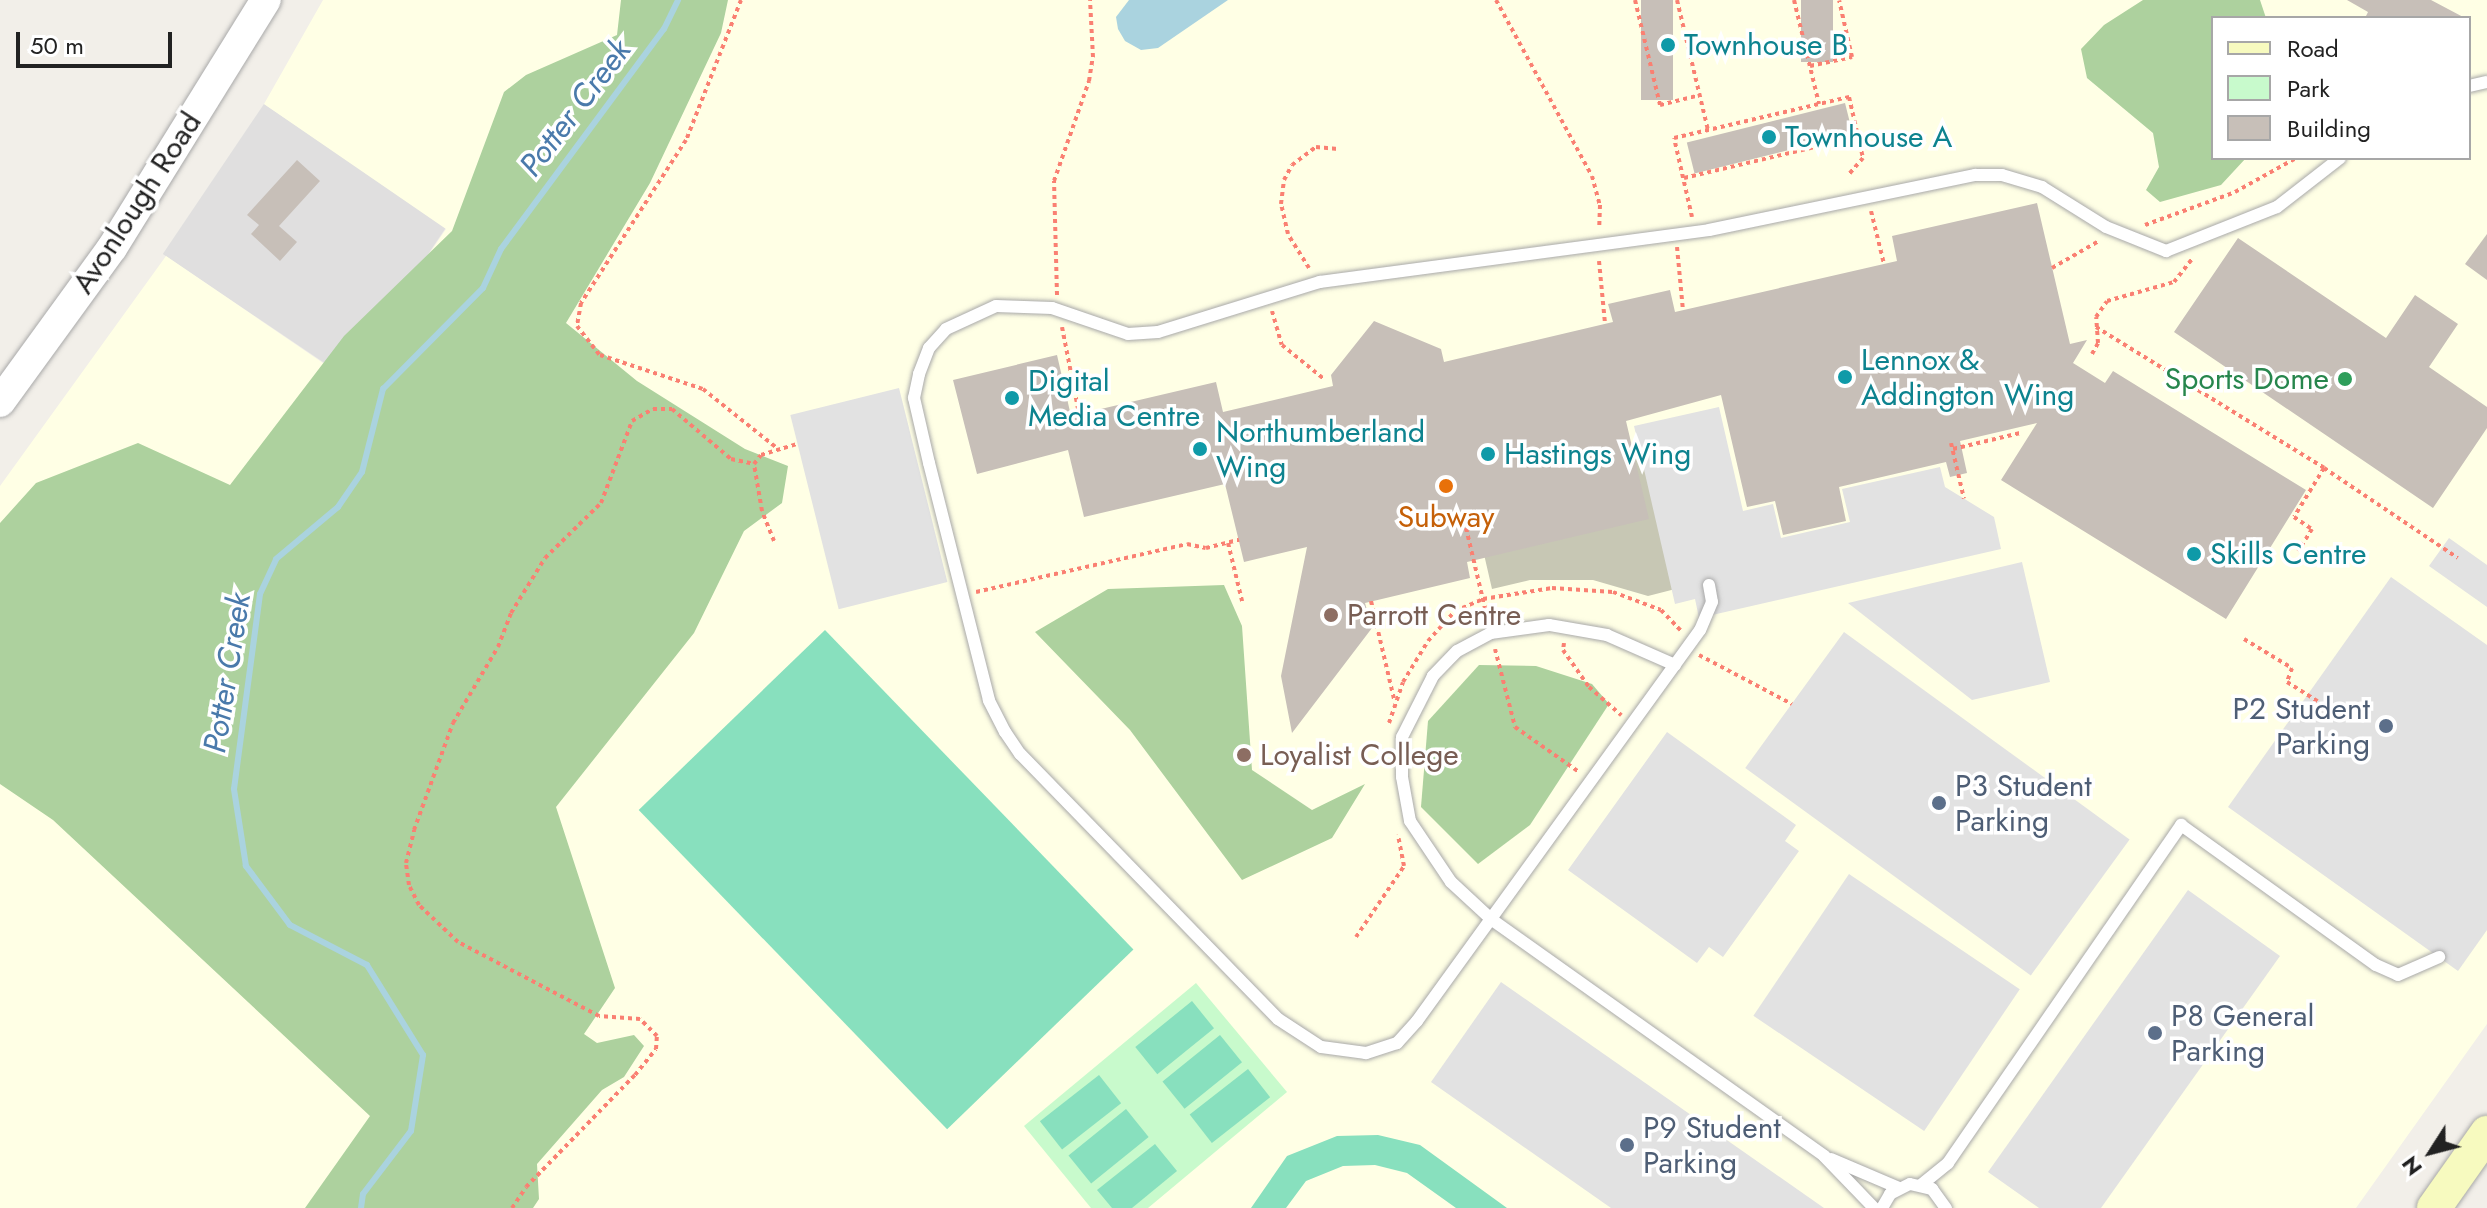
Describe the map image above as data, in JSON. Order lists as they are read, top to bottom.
{
  "streets": {
    "street": ["Avonlough Road"]
  },
  "water": ["Potter Creek"],
  "places": [
    "Townhouse B",
    "Townhouse A",
    "Lennox & Addington Wing",
    "Sports Dome",
    "Digital Media Centre",
    "Northumberland Wing",
    "Hastings Wing",
    "Subway",
    "Skills Centre",
    "Parrott Centre",
    "P2 Student Parking",
    "Loyalist College",
    "P3 Student Parking",
    "P8 General Parking",
    "P9 Student Parking"
  ],
  "legend": ["Road", "Park", "Building"],
  "scale_bar": "50 m",
  "north": "bottom left"
}
